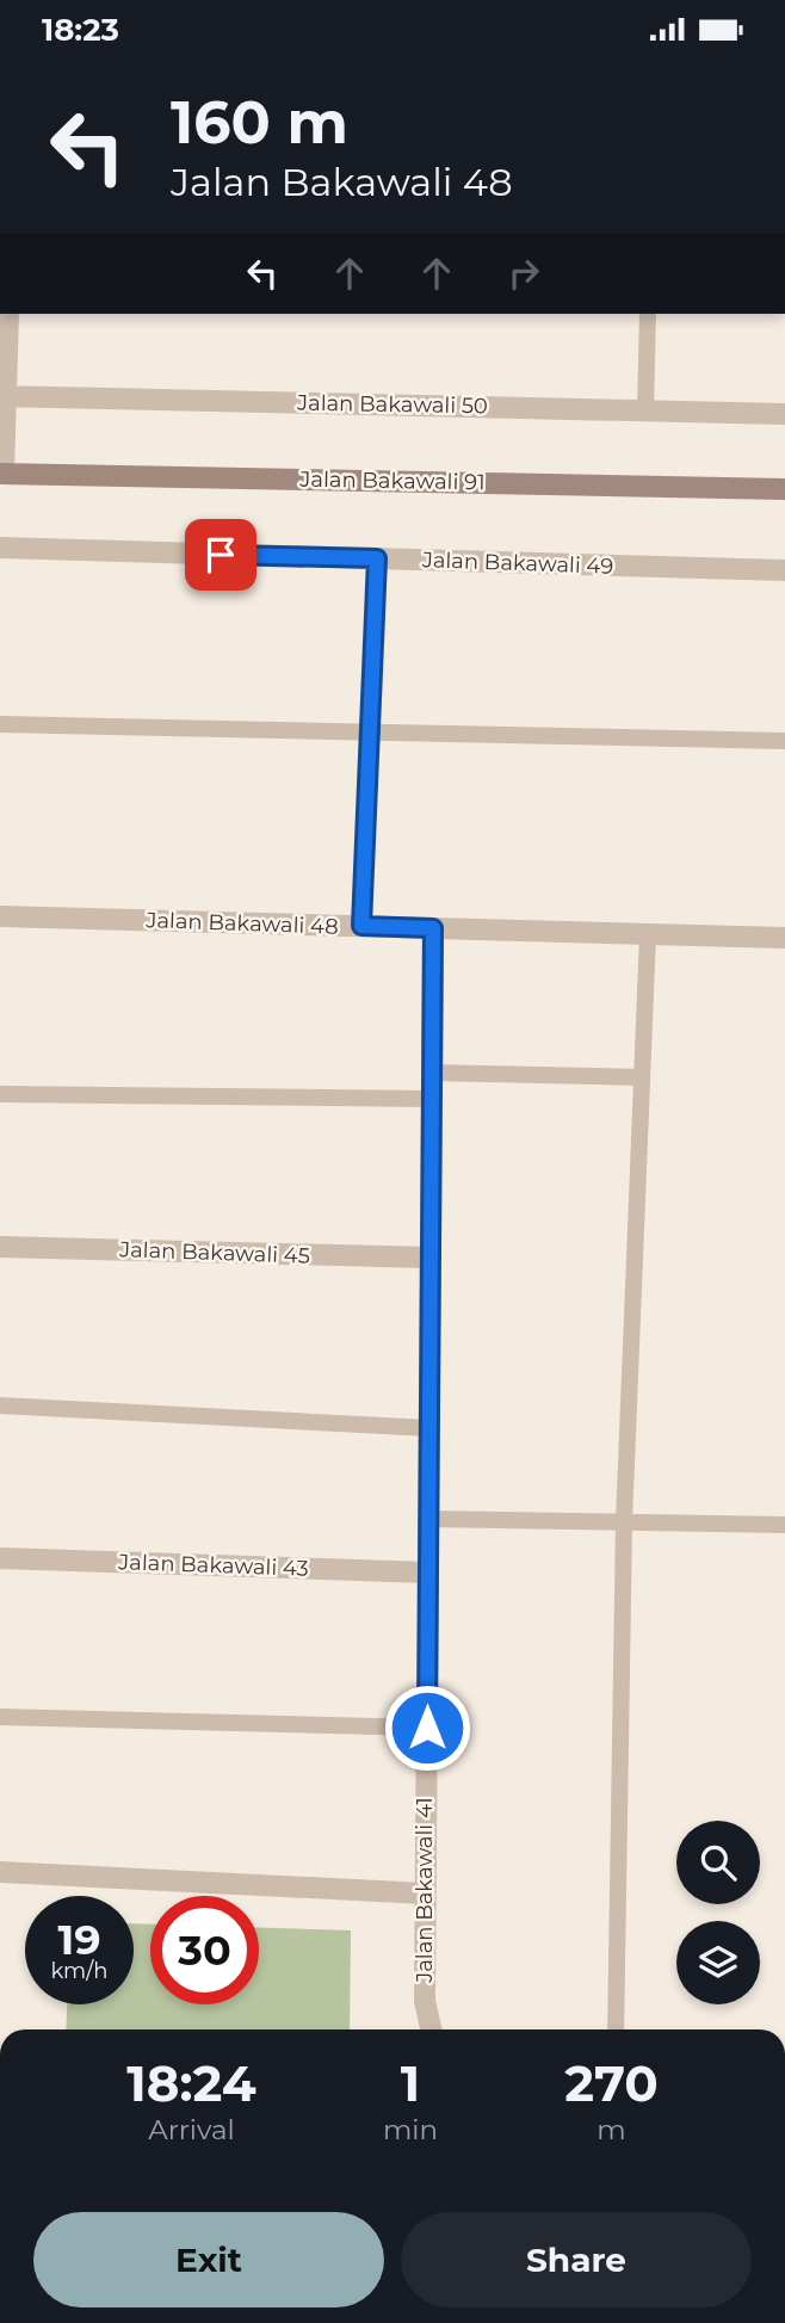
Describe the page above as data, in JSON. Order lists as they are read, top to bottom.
{
  "streets": {
    "main road": ["Jalan Bakawali 91"],
    "street": [
      "Jalan Bakawali 50",
      "Jalan Bakawali 49",
      "Jalan Bakawali 48",
      "Jalan Bakawali 45",
      "Jalan Bakawali 43",
      "Jalan Bakawali 41"
    ]
  },
  "crossings": [
    ["Jalan Bakawali 48", "Jalan Bakawali 41"],
    ["Jalan Bakawali 45", "Jalan Bakawali 41"],
    ["Jalan Bakawali 43", "Jalan Bakawali 41"]
  ],
  "page": {
    "status": "18:23",
    "turn": ["160 m", "Jalan Bakawali 48"],
    "speed": "19 km/h",
    "limit": "30",
    "eta": [
      "18:24",
      "Arrival",
      "1",
      "min",
      "270",
      "m"
    ],
    "buttons": ["Exit", "Share"]
  }
}
